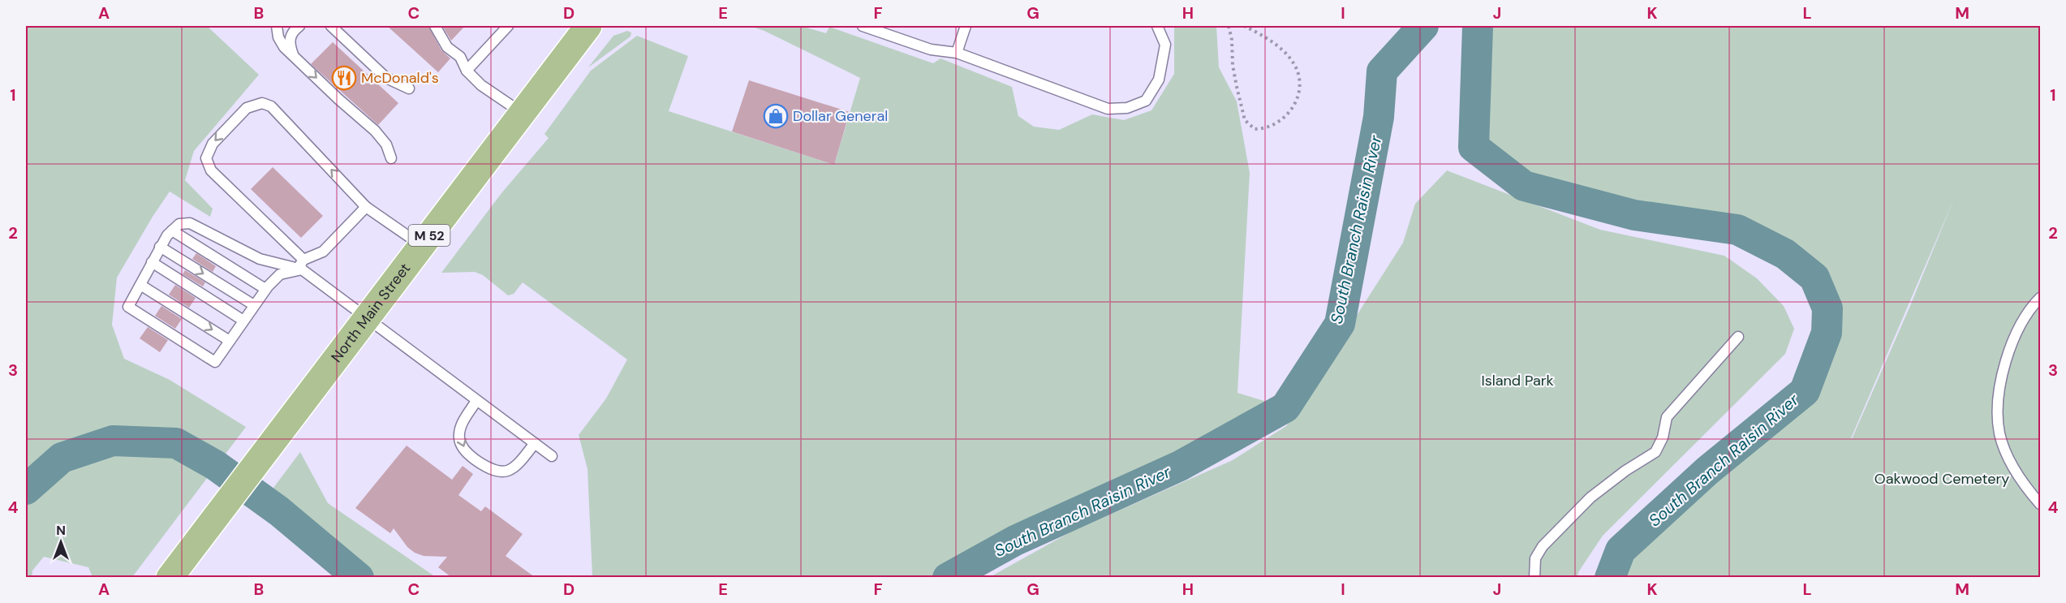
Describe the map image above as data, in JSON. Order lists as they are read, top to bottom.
{
  "streets": {
    "main road": ["M 52", "North Main Street"]
  },
  "water": ["South Branch Raisin River"],
  "parks": ["Island Park", "Oakwood Cemetery"],
  "places": {
    "restaurant": ["McDonald's"],
    "shop": ["Dollar General"]
  },
  "north": "top",
  "grid": {
    "columns": [
      "A",
      "B",
      "C",
      "D",
      "E",
      "F",
      "G",
      "H",
      "I",
      "J",
      "K",
      "L",
      "M"
    ],
    "rows": [
      "1",
      "2",
      "3",
      "4"
    ]
  }
}
